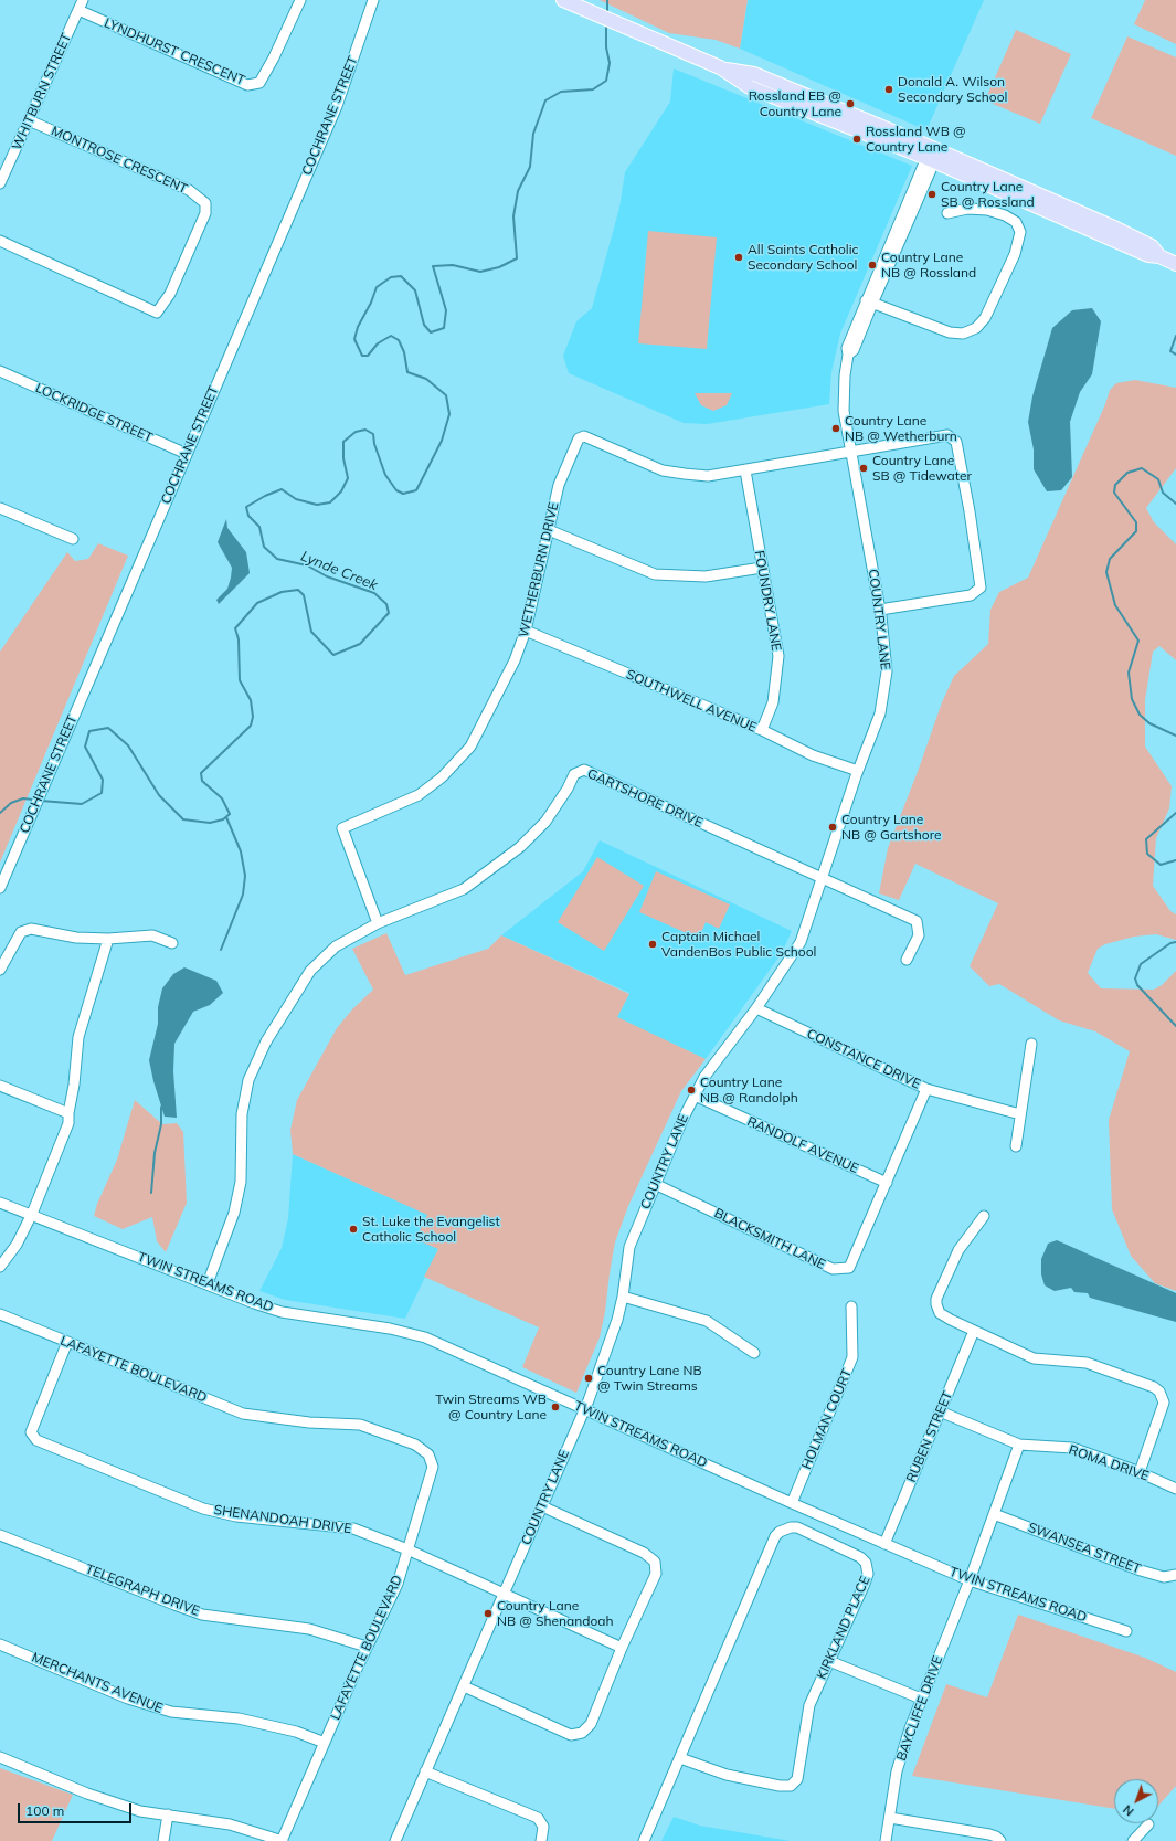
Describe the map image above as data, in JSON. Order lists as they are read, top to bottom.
{
  "streets": {
    "street": [
      "LYNDHURST CRESCENT",
      "WHITBURN STREET",
      "COCHRANE STREET",
      "MONTROSE CRESCENT",
      "LOCKRIDGE STREET",
      "WETHERBURN DRIVE",
      "FOUNDRY LANE",
      "COUNTRY LANE",
      "SOUTHWELL AVENUE",
      "GARTSHORE DRIVE",
      "CONSTANCE DRIVE",
      "RANDOLF AVENUE",
      "BLACKSMITH LANE",
      "TWIN STREAMS ROAD",
      "LAFAYETTE BOULEVARD",
      "HOLMAN COURT",
      "RUBEN STREET",
      "ROMA DRIVE",
      "SHENANDOAH DRIVE",
      "SWANSEA STREET",
      "TELEGRAPH DRIVE",
      "KIRKLAND PLACE",
      "MERCHANTS AVENUE",
      "BAYCLIFFE DRIVE"
    ]
  },
  "crossings": [
    ["LYNDHURST CRESCENT", "WHITBURN STREET"],
    ["WHITBURN STREET", "MONTROSE CRESCENT"],
    ["COCHRANE STREET", "LOCKRIDGE STREET"],
    ["WETHERBURN DRIVE", "FOUNDRY LANE"],
    ["WETHERBURN DRIVE", "COUNTRY LANE"],
    ["WETHERBURN DRIVE", "SOUTHWELL AVENUE"],
    ["WETHERBURN DRIVE", "GARTSHORE DRIVE"],
    ["FOUNDRY LANE", "SOUTHWELL AVENUE"],
    ["COUNTRY LANE", "SOUTHWELL AVENUE"],
    ["COUNTRY LANE", "GARTSHORE DRIVE"],
    ["COUNTRY LANE", "CONSTANCE DRIVE"],
    ["COUNTRY LANE", "RANDOLF AVENUE"],
    ["COUNTRY LANE", "BLACKSMITH LANE"],
    ["COUNTRY LANE", "TWIN STREAMS ROAD"],
    ["COUNTRY LANE", "SHENANDOAH DRIVE"],
    ["GARTSHORE DRIVE", "TWIN STREAMS ROAD"],
    ["CONSTANCE DRIVE", "RANDOLF AVENUE"],
    ["CONSTANCE DRIVE", "BLACKSMITH LANE"],
    ["RANDOLF AVENUE", "BLACKSMITH LANE"],
    ["TWIN STREAMS ROAD", "HOLMAN COURT"],
    ["TWIN STREAMS ROAD", "RUBEN STREET"],
    ["TWIN STREAMS ROAD", "BAYCLIFFE DRIVE"],
    ["LAFAYETTE BOULEVARD", "SHENANDOAH DRIVE"],
    ["LAFAYETTE BOULEVARD", "TELEGRAPH DRIVE"],
    ["LAFAYETTE BOULEVARD", "MERCHANTS AVENUE"],
    ["RUBEN STREET", "ROMA DRIVE"],
    ["ROMA DRIVE", "BAYCLIFFE DRIVE"],
    ["SWANSEA STREET", "BAYCLIFFE DRIVE"]
  ],
  "water": ["Lynde Creek"],
  "places": [
    "Donald A. Wilson Secondary School",
    "Rossland EB @ Country Lane",
    "Rossland WB @ Country Lane",
    "Country Lane SB @ Rossland",
    "All Saints Catholic Secondary School",
    "Country Lane NB @ Rossland",
    "Country Lane NB @ Wetherburn",
    "Country Lane SB @ Tidewater",
    "Country Lane NB @ Gartshore",
    "Captain Michael VandenBos Public School",
    "Country Lane NB @ Randolph",
    "St. Luke the Evangelist Catholic School",
    "Country Lane NB @ Twin Streams",
    "Twin Streams WB @ Country Lane",
    "Country Lane NB @ Shenandoah"
  ],
  "scale_bar": "100 m",
  "north": "bottom left"
}
